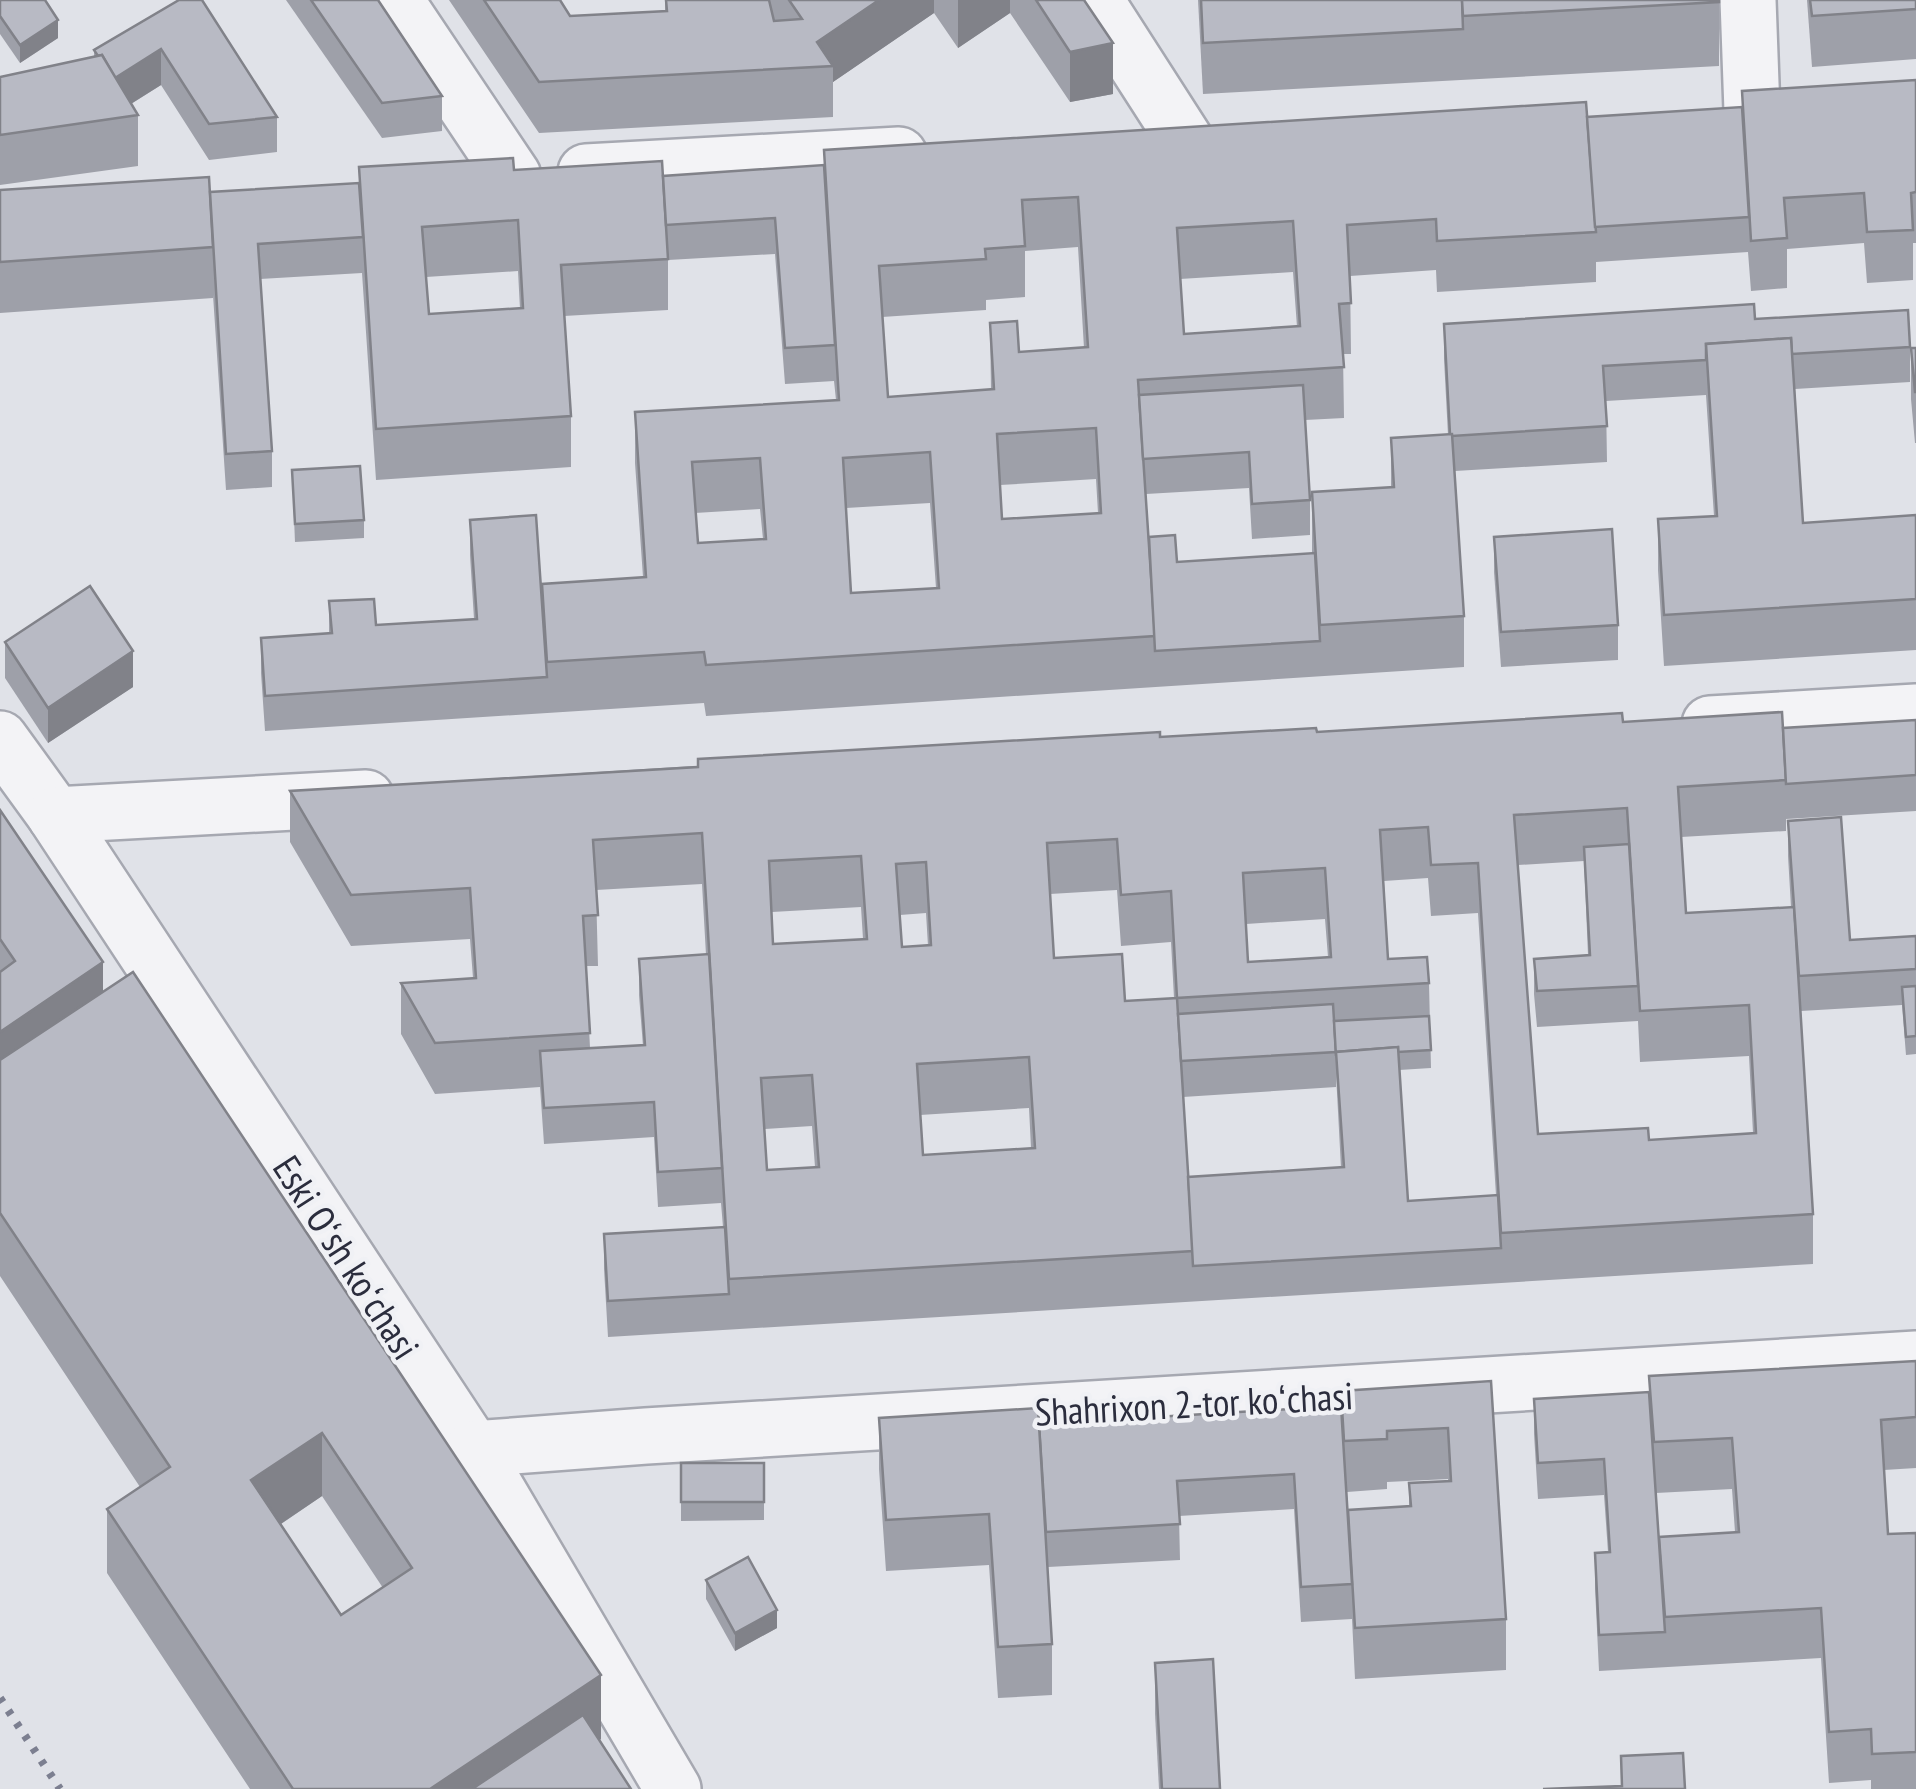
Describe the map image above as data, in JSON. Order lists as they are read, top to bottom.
{
  "streets": {
    "street": ["Eski Oʻsh koʻchasi", "Shahrixon 2-tor koʻchasi"]
  },
  "crossings": [
    ["Eski Oʻsh koʻchasi", "Shahrixon 2-tor koʻchasi"]
  ]
}
